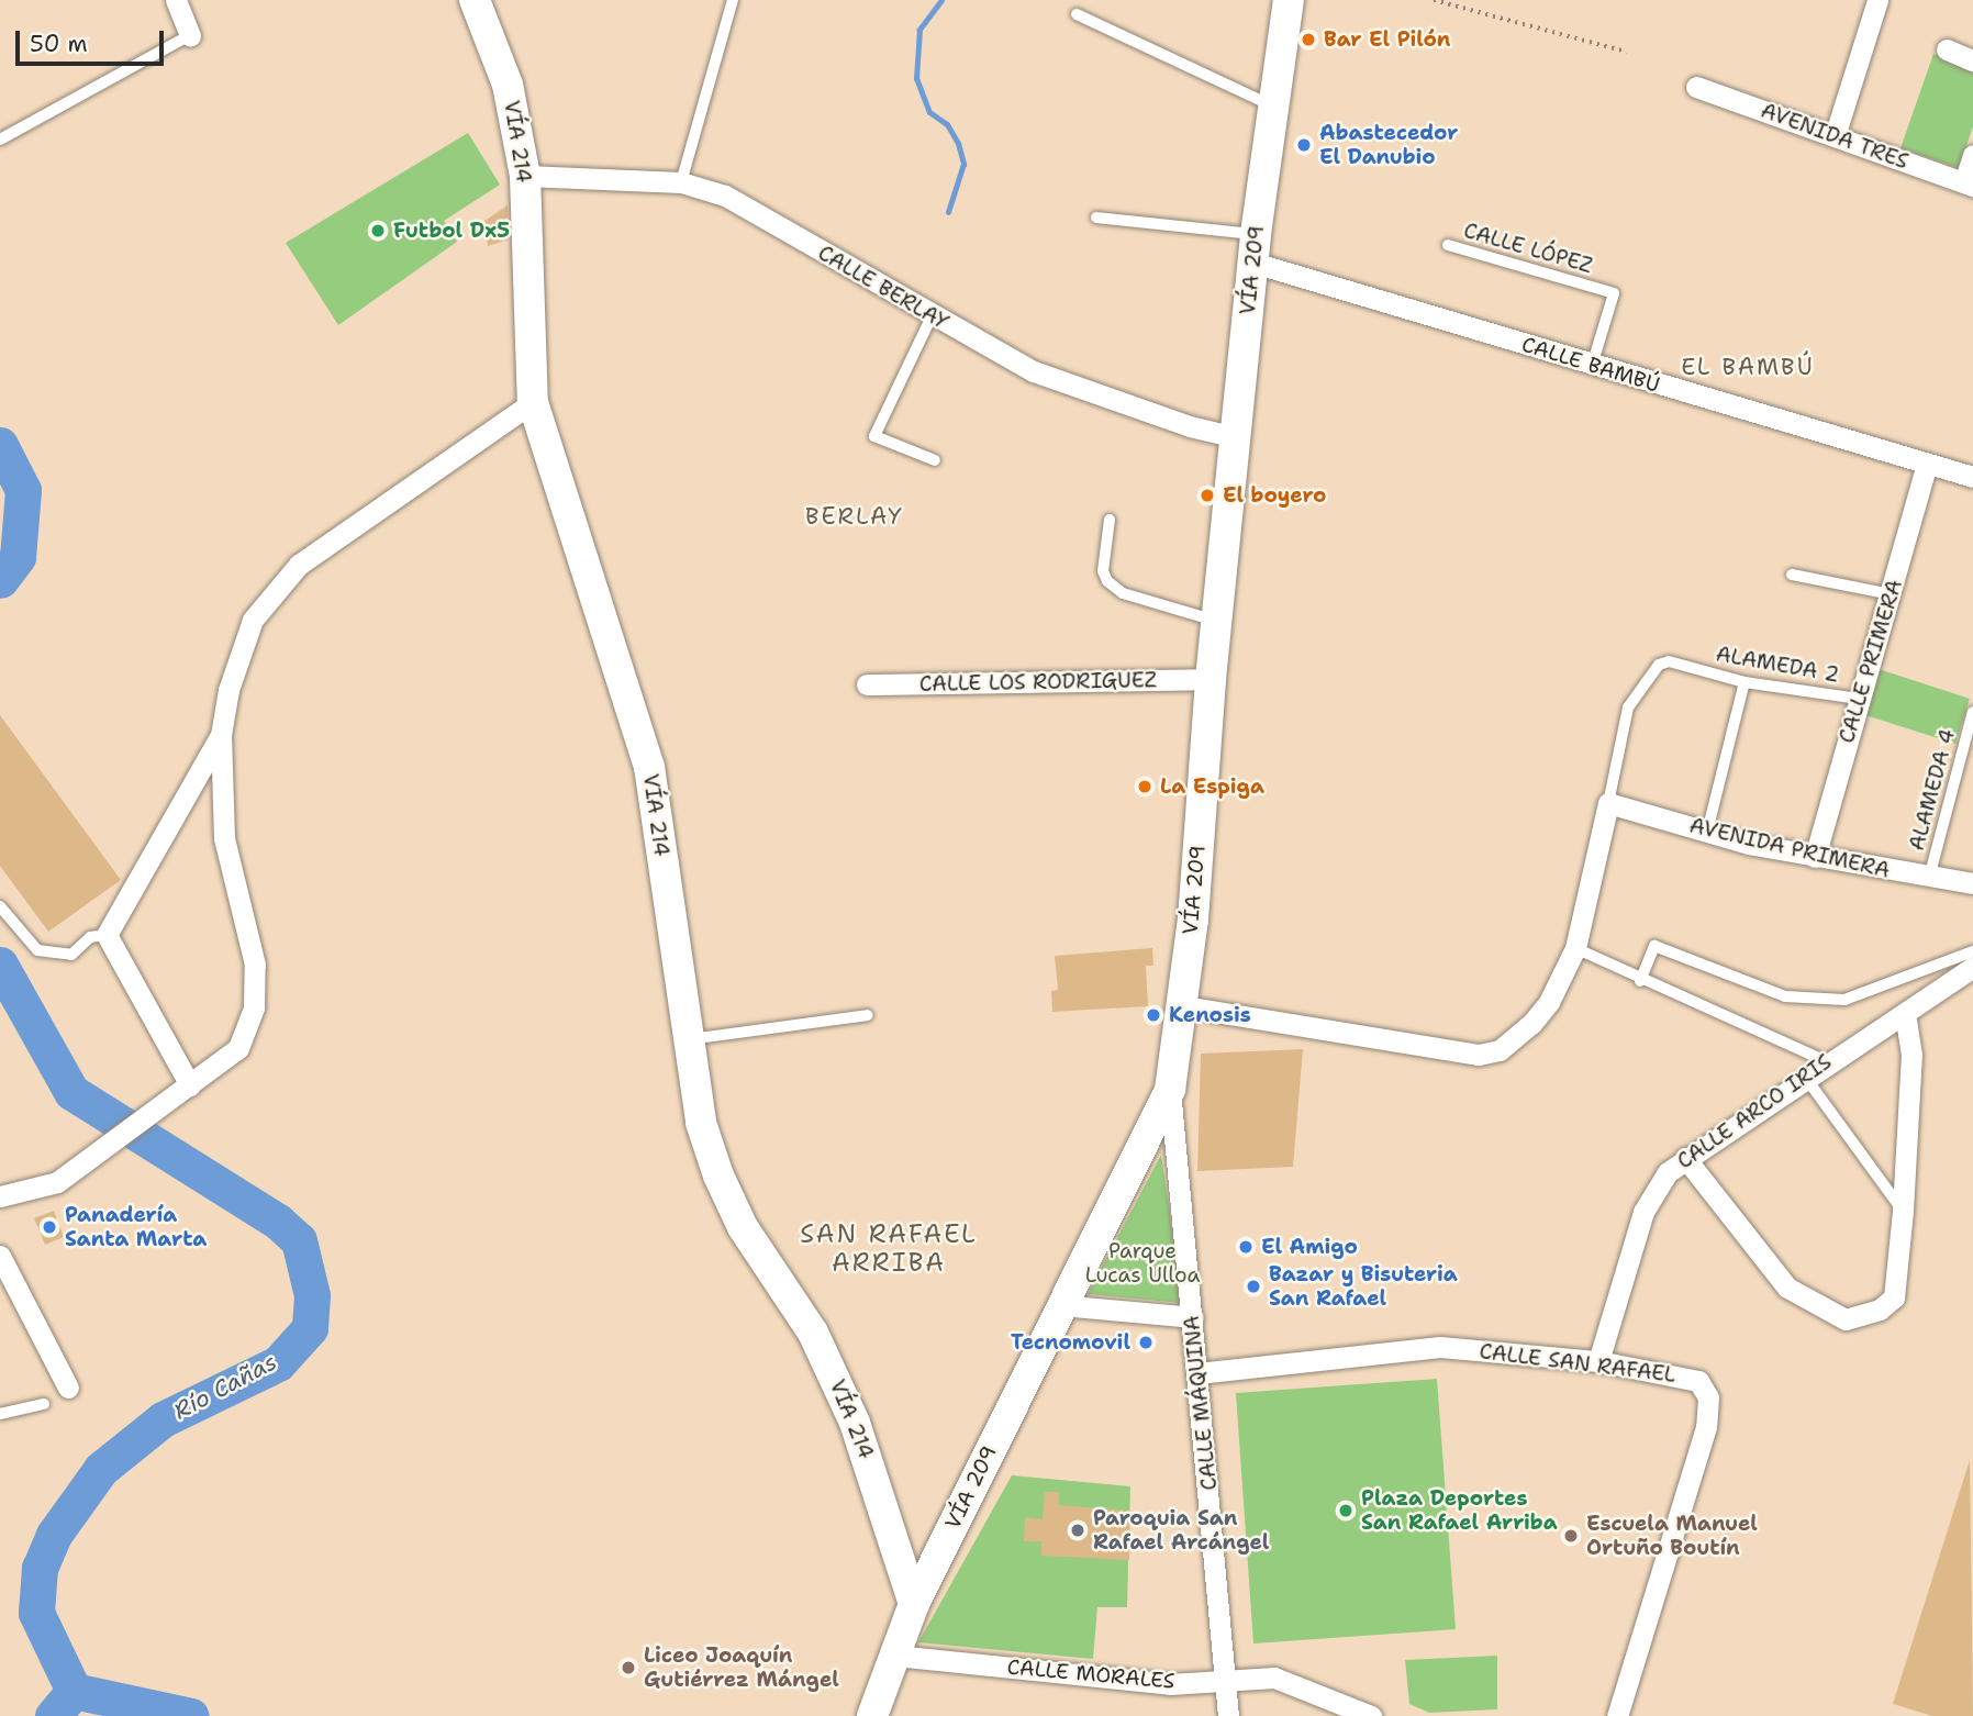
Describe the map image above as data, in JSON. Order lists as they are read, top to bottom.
{
  "streets": {
    "main road": ["VÍA 214", "VÍA 209"],
    "street": [
      "AVENIDA TRES",
      "CALLE BERLAY",
      "CALLE BAMBÚ",
      "CALLE PRIMERA",
      "CALLE LOS RODRIGUEZ",
      "AVENIDA PRIMERA",
      "CALLE ARCO IRIS",
      "CALLE SAN RAFAEL",
      "CALLE MÁQUINA",
      "CALLE MORALES"
    ],
    "lane": ["CALLE LÓPEZ", "ALAMEDA 2", "ALAMEDA 4"]
  },
  "crossings": [
    ["VÍA 214", "VÍA 209"],
    ["VÍA 214", "CALLE BERLAY"],
    ["CALLE LÓPEZ", "CALLE BAMBÚ"],
    ["VÍA 209", "CALLE BERLAY"],
    ["VÍA 209", "CALLE BAMBÚ"],
    ["VÍA 209", "CALLE LOS RODRIGUEZ"],
    ["VÍA 209", "CALLE MÁQUINA"],
    ["VÍA 209", "CALLE MORALES"],
    ["CALLE BAMBÚ", "CALLE PRIMERA"],
    ["CALLE PRIMERA", "ALAMEDA 2"],
    ["CALLE PRIMERA", "AVENIDA PRIMERA"],
    ["ALAMEDA 2", "AVENIDA PRIMERA"],
    ["ALAMEDA 4", "AVENIDA PRIMERA"],
    ["CALLE ARCO IRIS", "CALLE SAN RAFAEL"],
    ["CALLE SAN RAFAEL", "CALLE MÁQUINA"],
    ["CALLE MÁQUINA", "CALLE MORALES"]
  ],
  "districts": ["EL BAMBÚ", "BERLAY", "SAN RAFAEL ARRIBA"],
  "water": ["Río Cañas"],
  "parks": ["Parque Lucas Ulloa"],
  "places": [
    "Bar El Pilón",
    "Abastecedor El Danubio",
    "Futbol Dx5",
    "El boyero",
    "La Espiga",
    "Kenosis",
    "Panadería Santa Marta",
    "El Amigo",
    "Bazar y Bisuteria San Rafael",
    "Tecnomovil",
    "Plaza Deportes San Rafael Arriba",
    "Paroquia San Rafael Arcángel",
    "Escuela Manuel Ortuño Boutín",
    "Liceo Joaquín Gutiérrez Mángel"
  ],
  "scale_bar": "50 m"
}
